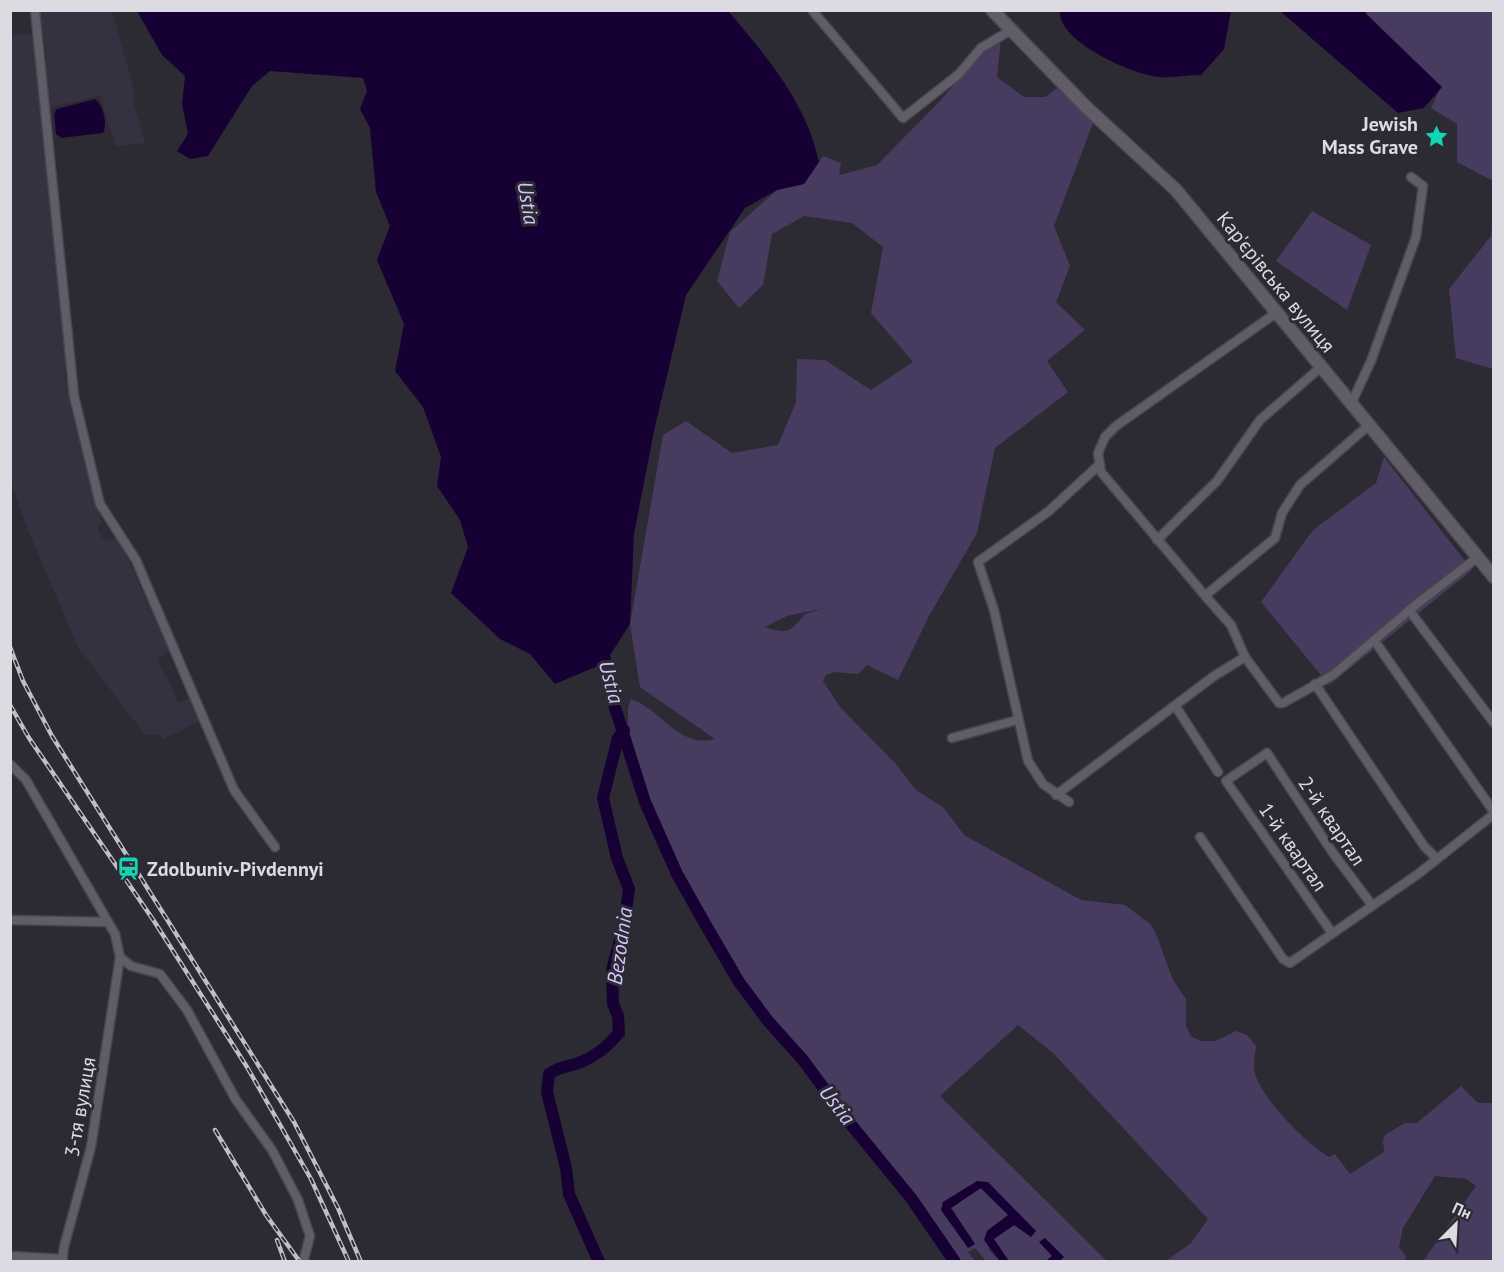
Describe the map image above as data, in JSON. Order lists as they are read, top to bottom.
{
  "streets": {
    "street": [
      "Кар'єрівська вулиця",
      "2-й квартал",
      "1-й квартал",
      "3-тя вулиця"
    ]
  },
  "crossings": [
    ["2-й квартал", "1-й квартал"]
  ],
  "water": ["Ustia", "Bezodnia"],
  "places": {
    "place": ["Jewish Mass Grave"],
    "station": ["Zdolbuniv-Pivdennyi"]
  },
  "north": "top right"
}
